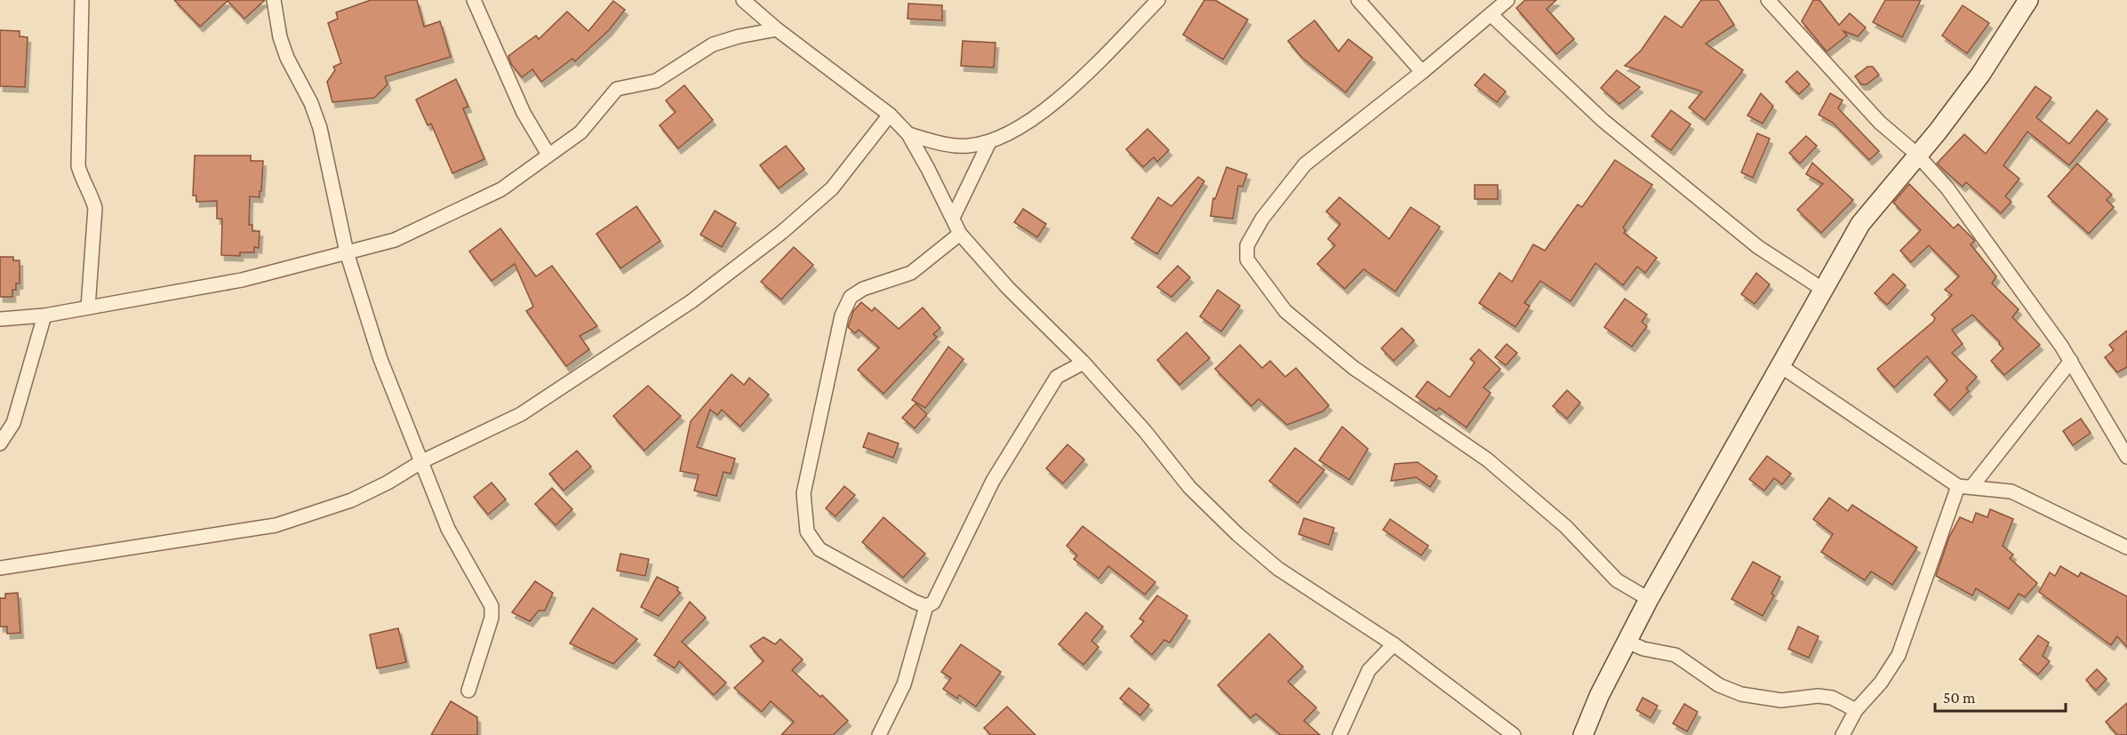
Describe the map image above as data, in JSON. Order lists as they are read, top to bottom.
{
  "scale_bar": "50 m"
}
